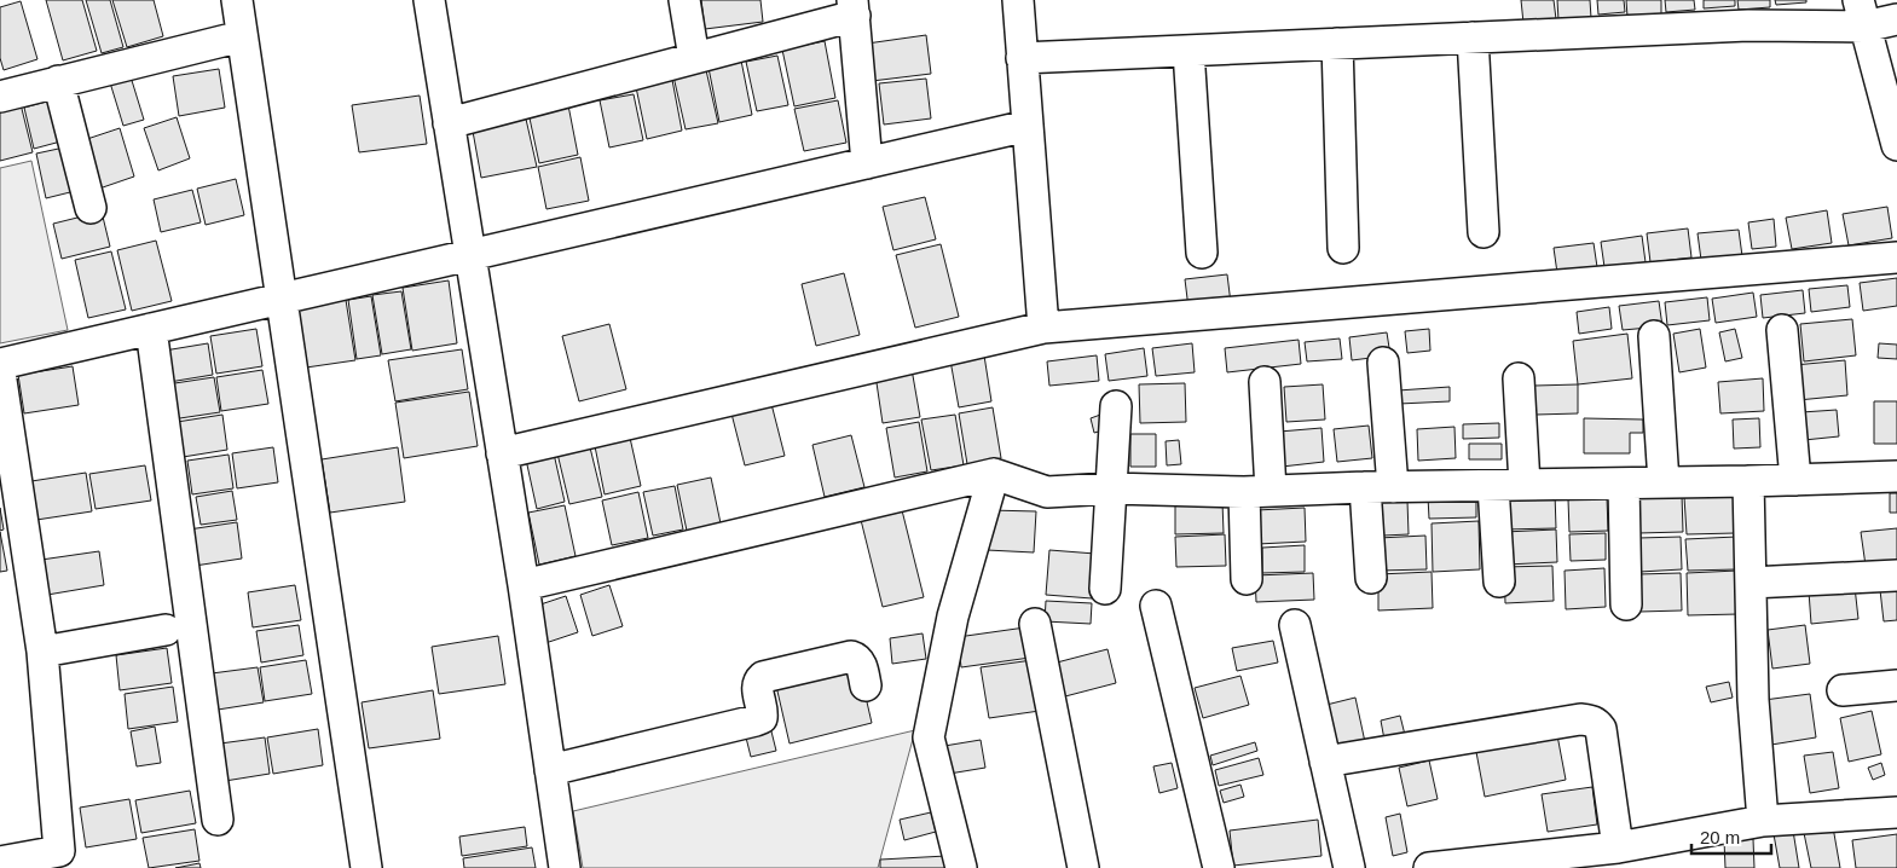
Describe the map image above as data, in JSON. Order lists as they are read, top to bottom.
{
  "scale_bar": "20 m"
}
